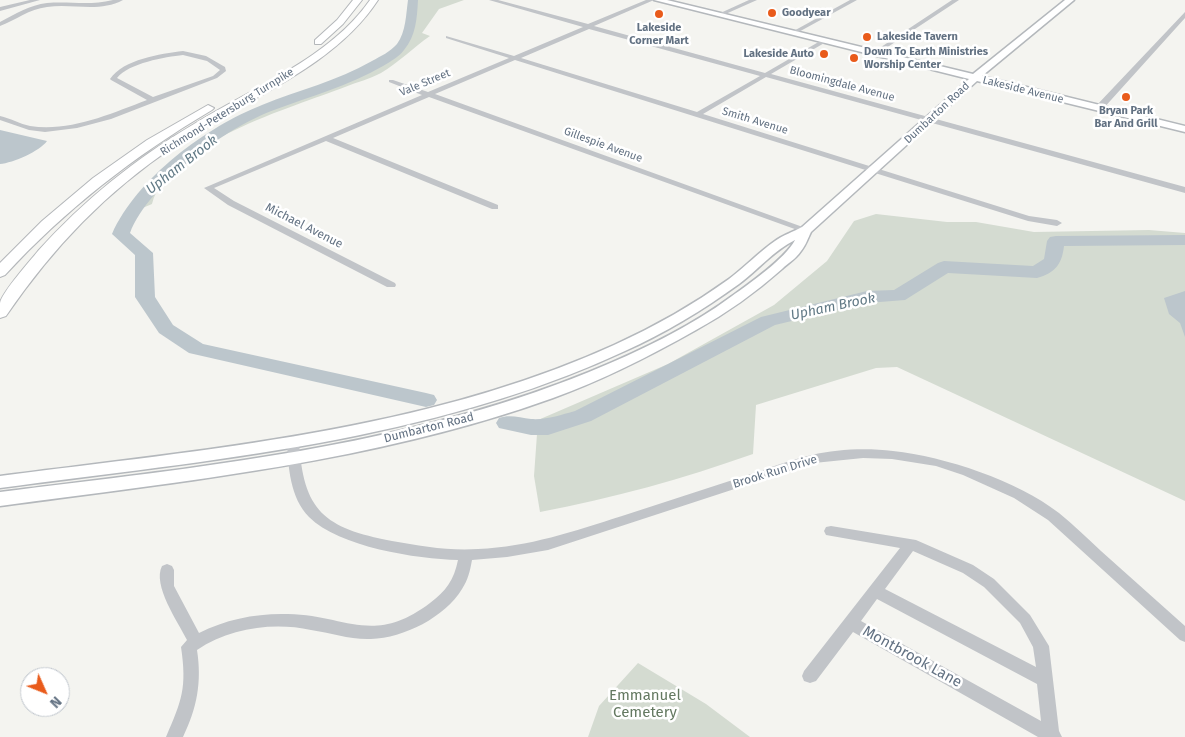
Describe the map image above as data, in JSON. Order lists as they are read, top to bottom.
{
  "streets": {
    "highway": ["Richmond-Petersburg Turnpike"],
    "main road": ["Lakeside Avenue", "Dumbarton Road"],
    "street": [
      "Vale Street",
      "Bloomingdale Avenue",
      "Smith Avenue",
      "Gillespie Avenue",
      "Michael Avenue",
      "Brook Run Drive",
      "Montbrook Lane"
    ]
  },
  "crossings": [
    ["Vale Street", "Bloomingdale Avenue"],
    ["Vale Street", "Smith Avenue"],
    ["Vale Street", "Gillespie Avenue"],
    ["Vale Street", "Michael Avenue"],
    ["Bloomingdale Avenue", "Dumbarton Road"],
    ["Lakeside Avenue", "Dumbarton Road"],
    ["Dumbarton Road", "Smith Avenue"],
    ["Dumbarton Road", "Gillespie Avenue"],
    ["Dumbarton Road", "Brook Run Drive"]
  ],
  "water": ["Upham Brook"],
  "parks": ["Emmanuel Cemetery"],
  "places": [
    "Goodyear",
    "Lakeside Corner Mart",
    "Lakeside Tavern",
    "Lakeside Auto",
    "Down To Earth Ministries Worship Center",
    "Bryan Park Bar And Grill"
  ],
  "north": "bottom right"
}
